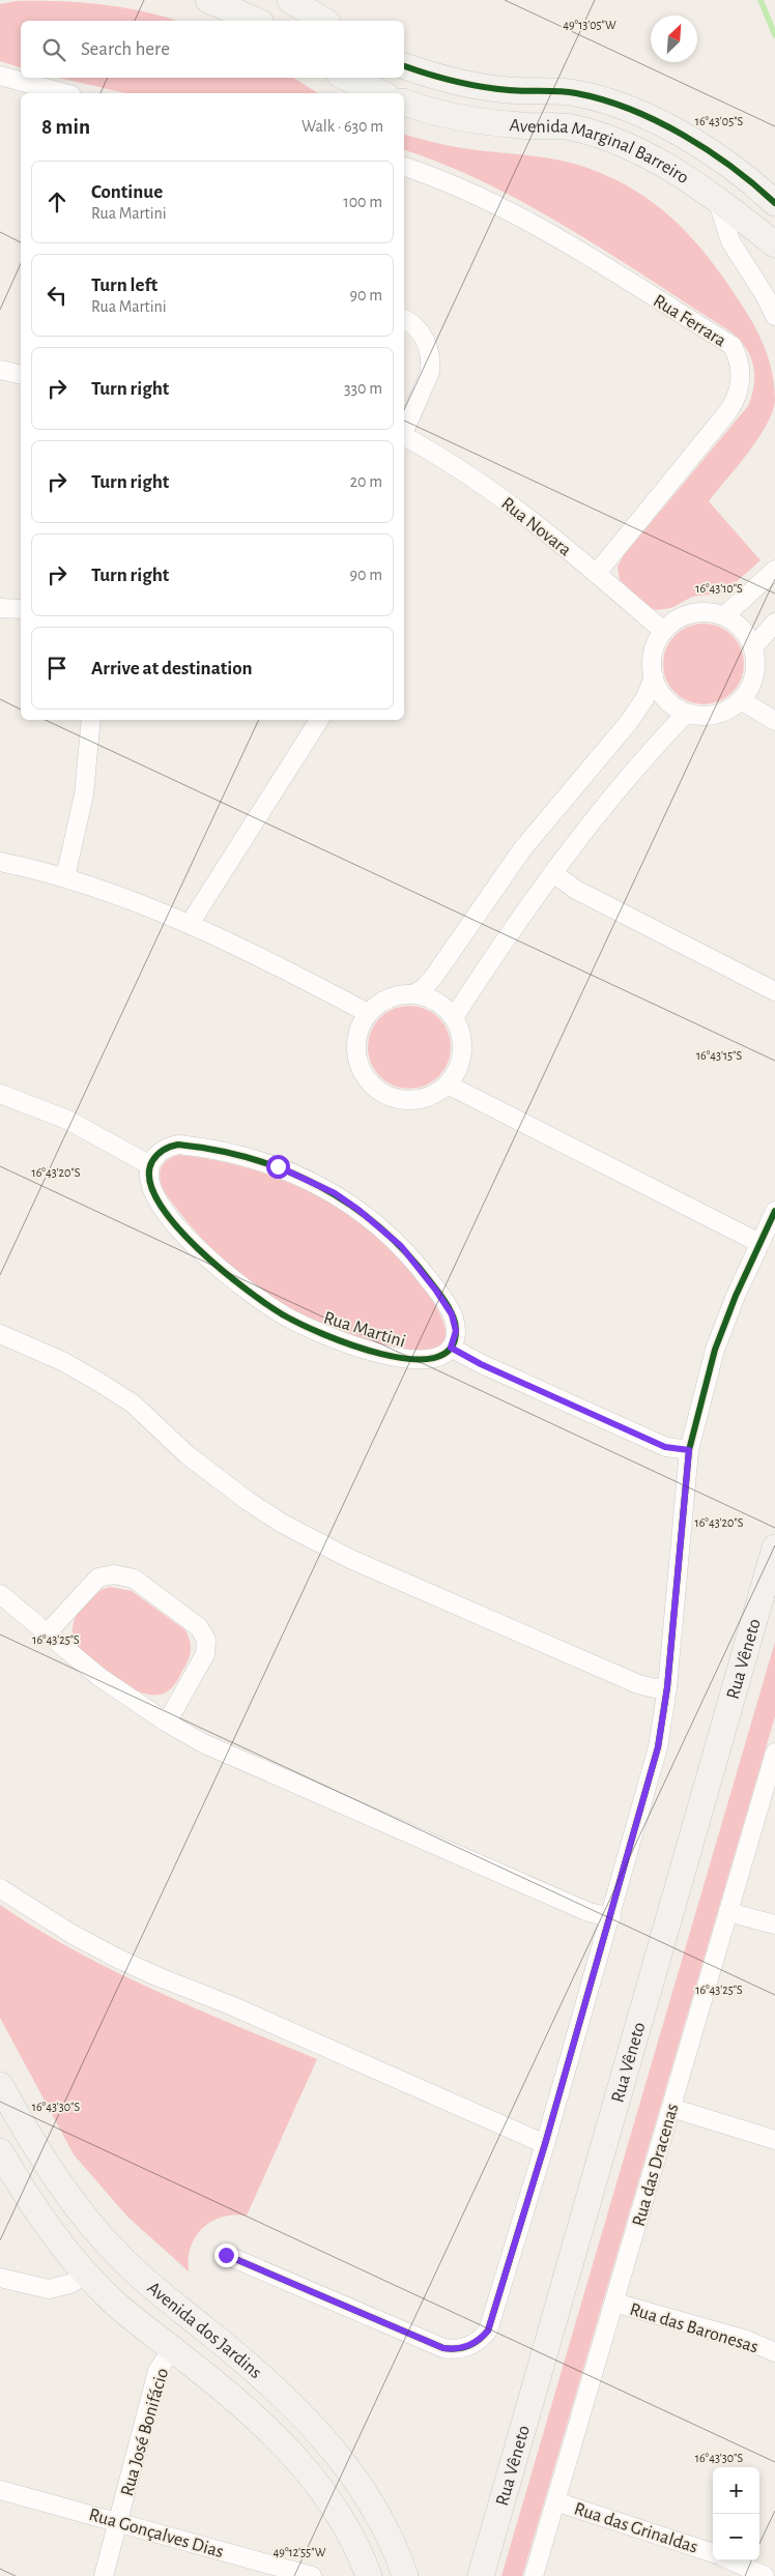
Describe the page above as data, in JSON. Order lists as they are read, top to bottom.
{
  "streets": {
    "street": [
      "Avenida Marginal Barreiro",
      "Rua Ferrara",
      "Rua Novara",
      "Rua Martini",
      "Rua Vêneto",
      "Rua das Dracenas",
      "Rua das Baronesas",
      "Avenida dos Jardins",
      "Rua José Bonifácio",
      "Rua das Grinaldas",
      "Rua Gonçalves Dias"
    ]
  },
  "crossings": [
    ["Rua Ferrara", "Rua Novara"],
    ["Rua das Dracenas", "Rua das Baronesas"],
    ["Rua das Dracenas", "Rua das Grinaldas"],
    ["Avenida dos Jardins", "Rua José Bonifácio"],
    ["Rua José Bonifácio", "Rua Gonçalves Dias"]
  ],
  "north": "top right",
  "page": {
    "search": "Search here",
    "heading": ["8 min", "Walk · 630 m"],
    "list": [
      ["Continue", "Rua Martini", "100 m"],
      ["Turn left", "Rua Martini", "90 m"],
      ["Turn right", "330 m"],
      ["Turn right", "20 m"],
      ["Turn right", "90 m"],
      "Arrive at destination"
    ],
    "map_buttons": ["+", "−"]
  },
  "coordinates": [
    "49°13'05\"W",
    "16°43'05\"S",
    "16°43'10\"S",
    "16°43'15\"S",
    "16°43'20\"S",
    "16°43'25\"S",
    "16°43'30\"S",
    "49°12'55\"W"
  ]
}
